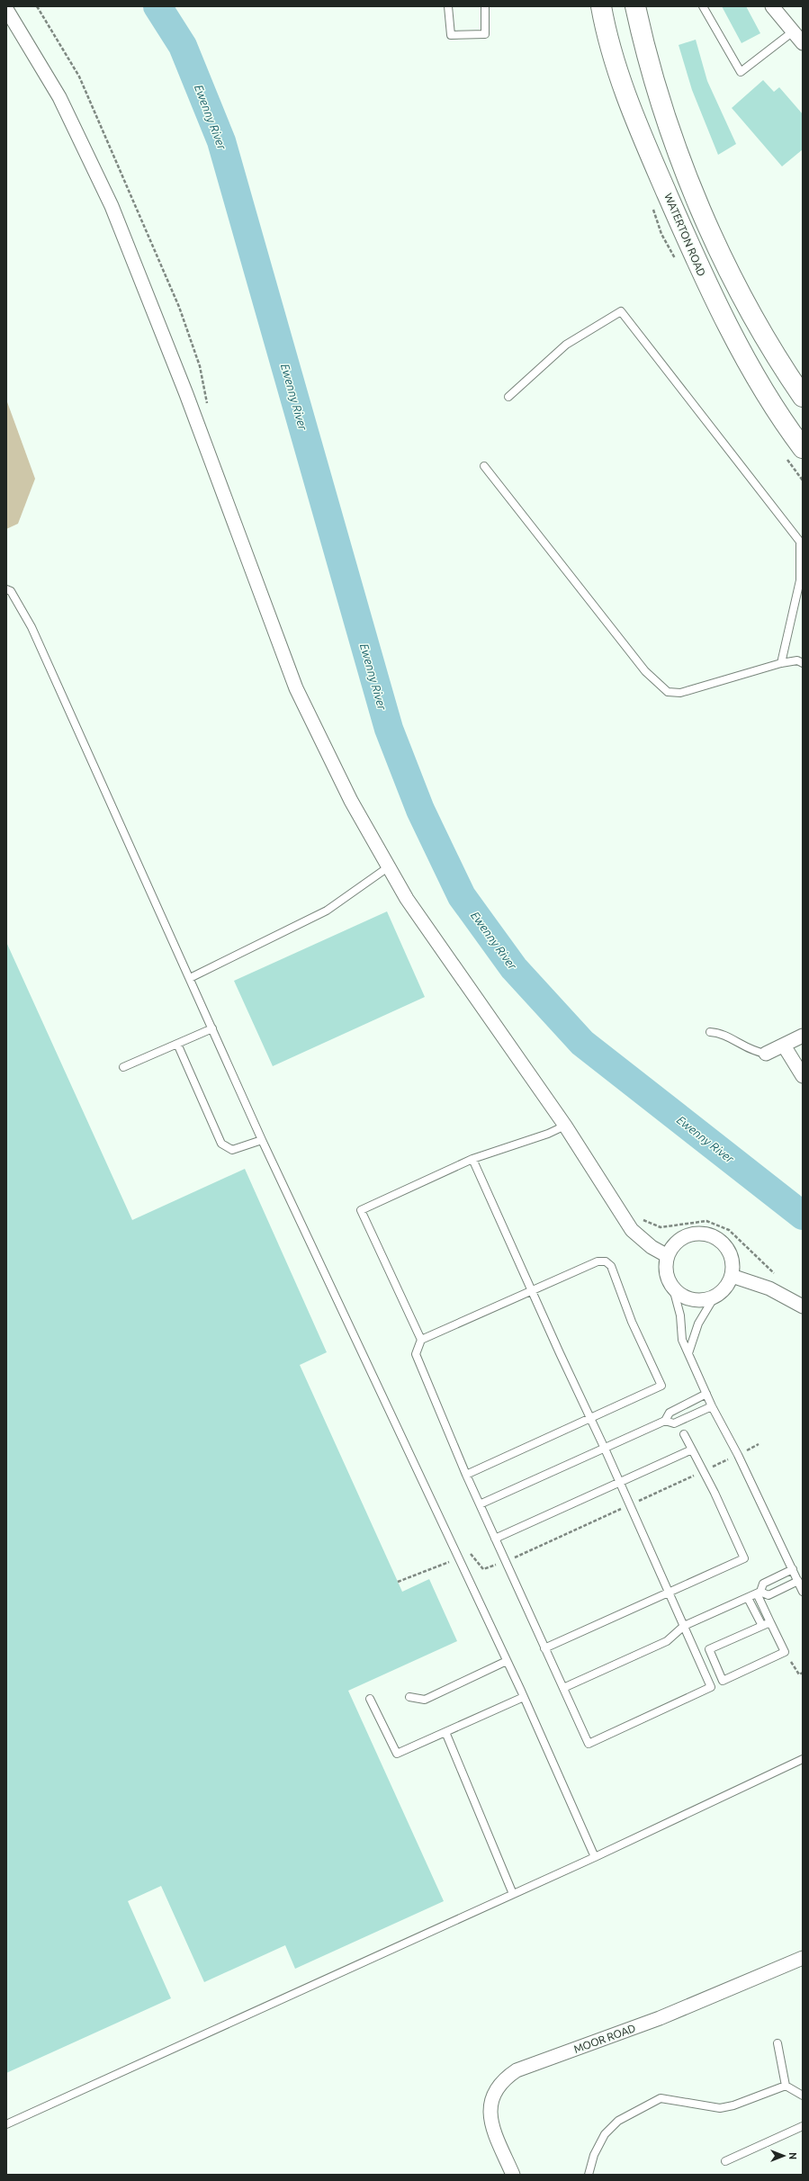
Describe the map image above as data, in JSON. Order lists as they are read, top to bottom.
{
  "streets": {
    "main road": ["WATERTON ROAD"],
    "street": ["MOOR ROAD"]
  },
  "water": ["Ewenny River"],
  "north": "right"
}
